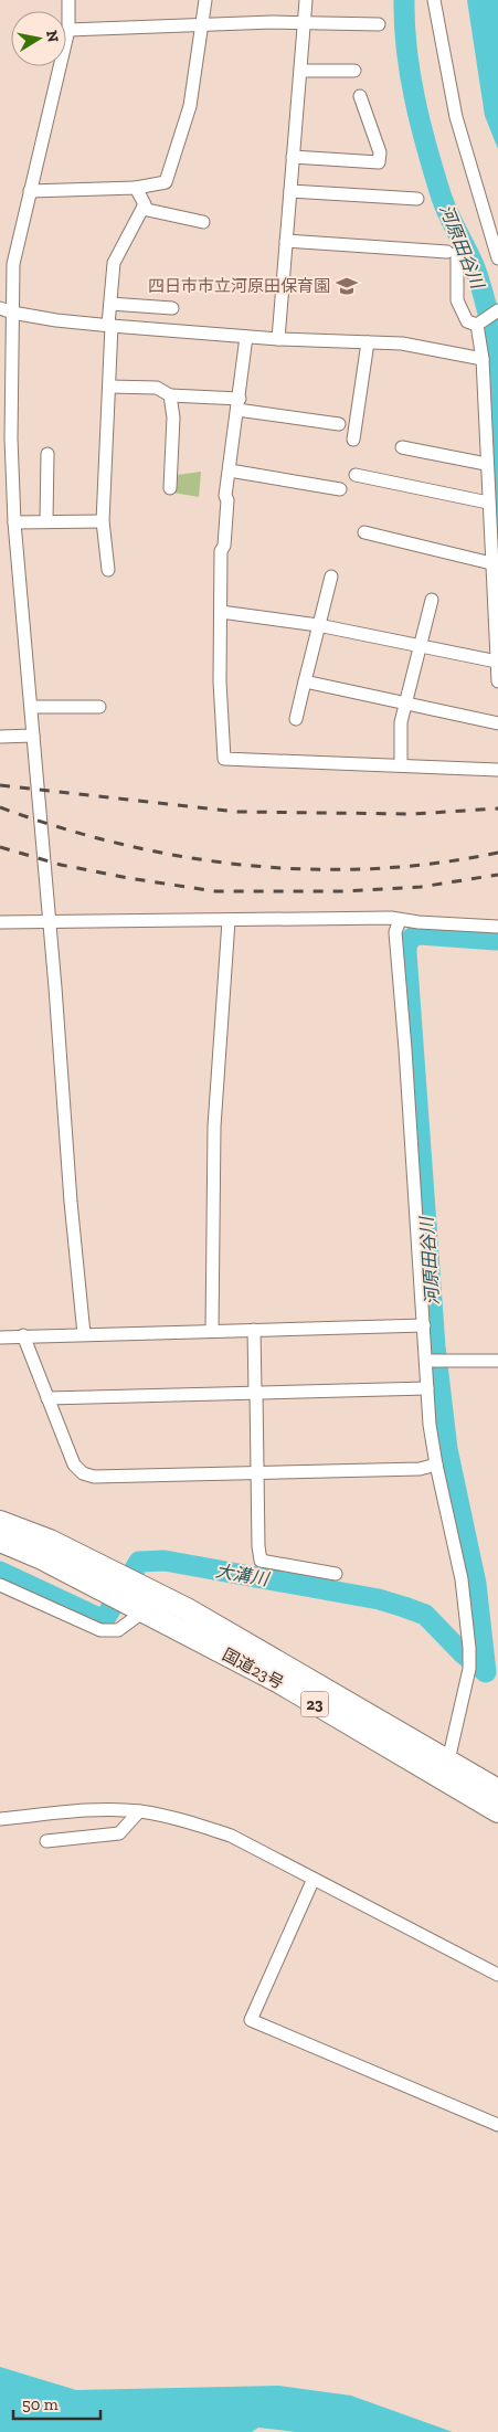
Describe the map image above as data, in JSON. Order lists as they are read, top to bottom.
{
  "streets": {
    "highway": ["国道23号", "23"]
  },
  "water": ["河原田谷川", "大溝川"],
  "places": {
    "school or university": ["四日市市立河原田保育園"]
  },
  "scale_bar": "50 m",
  "north": "right"
}
